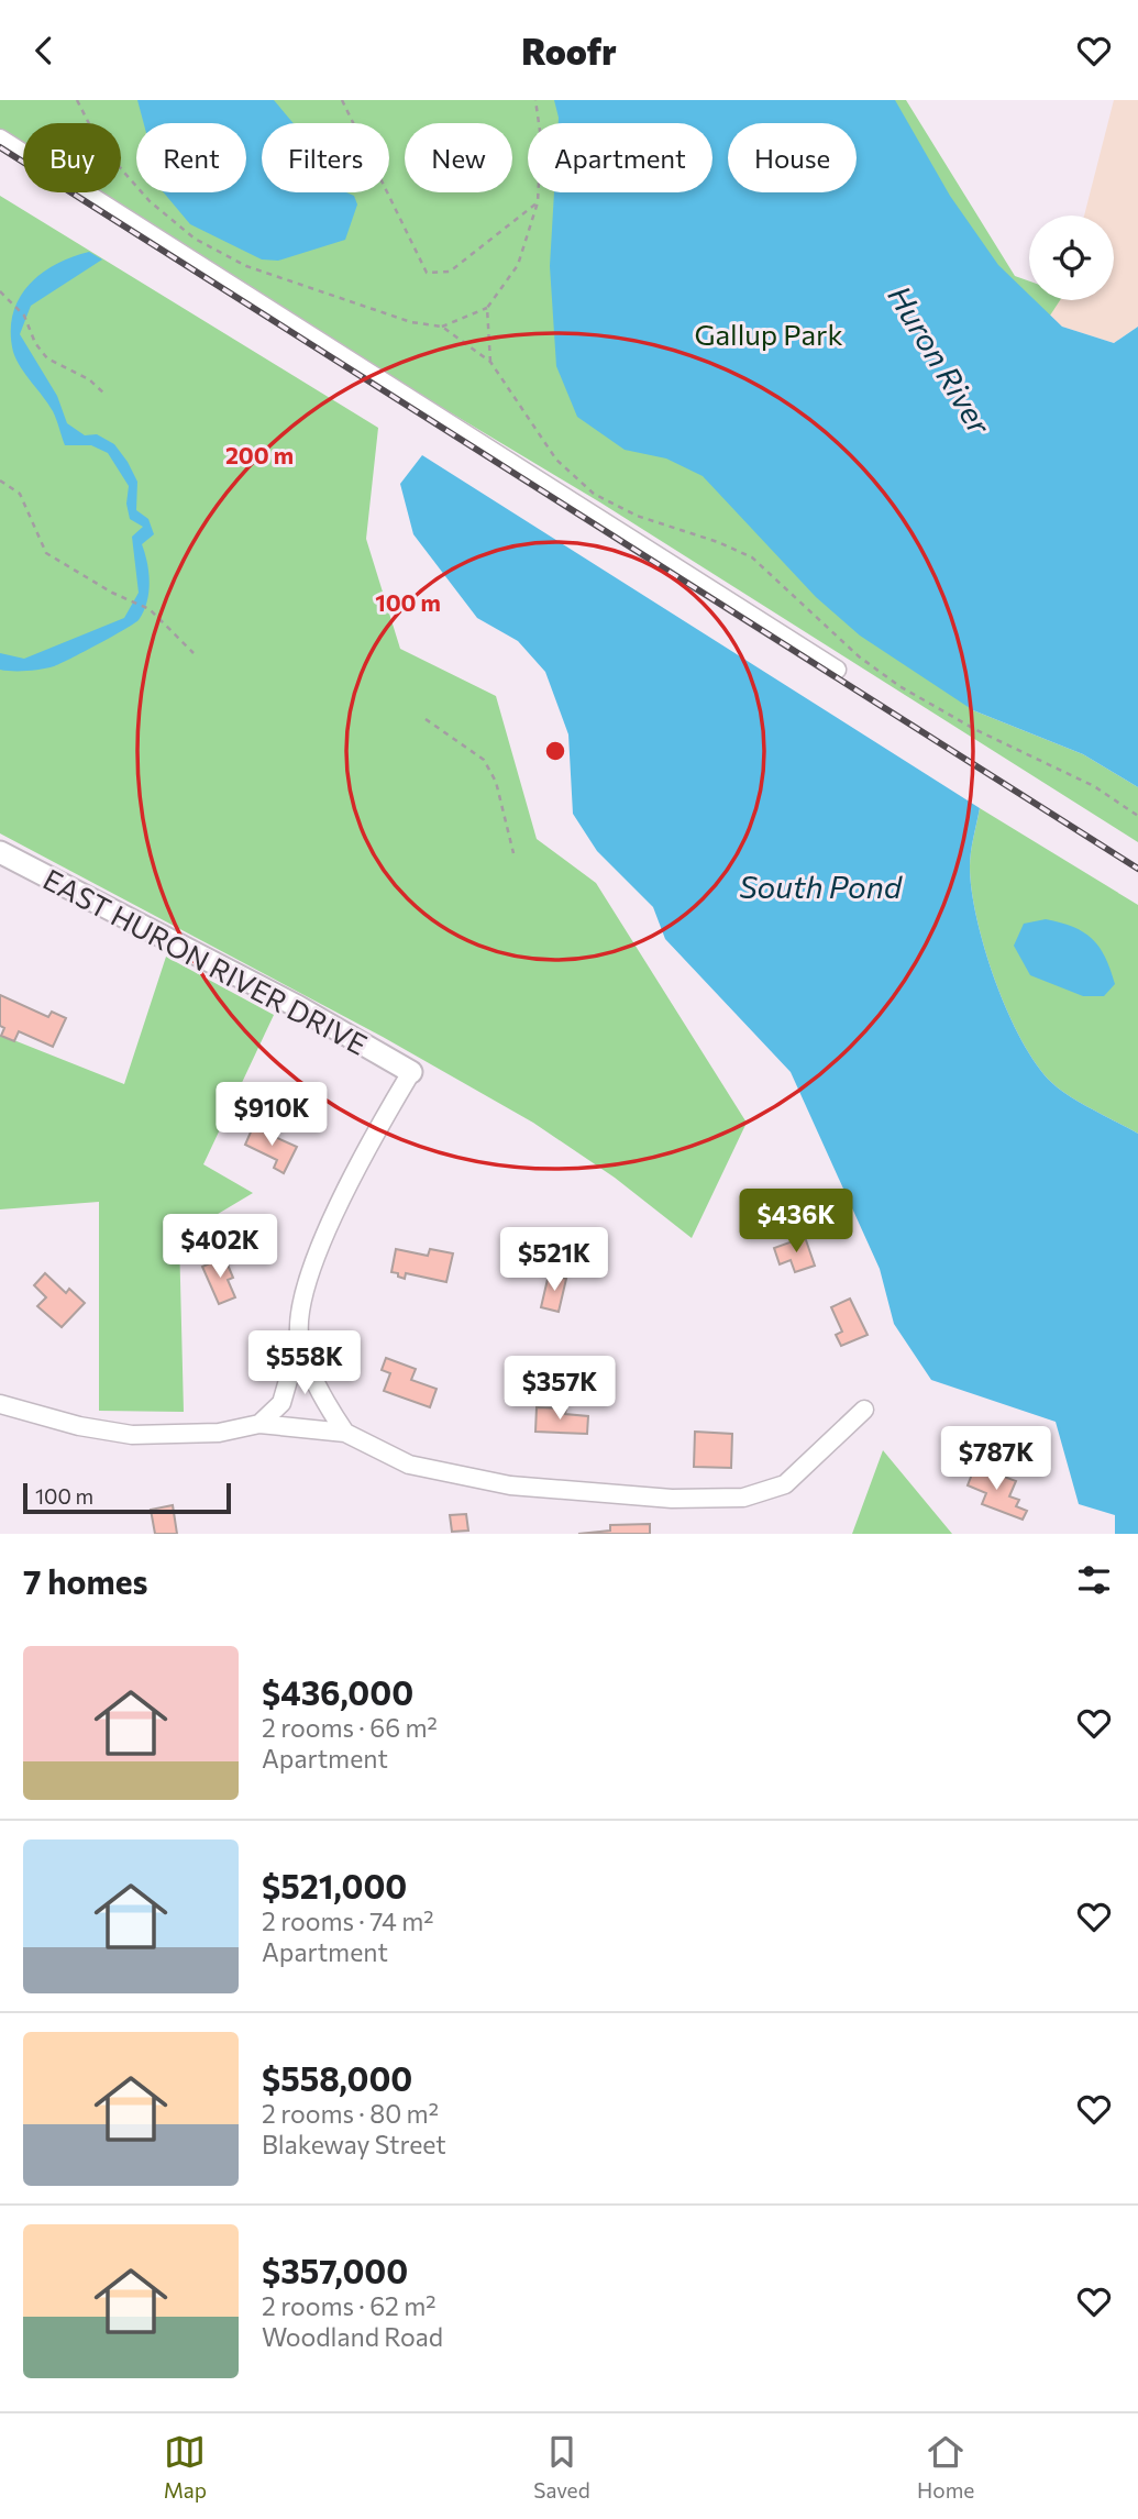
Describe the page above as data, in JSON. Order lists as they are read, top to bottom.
{
  "streets": {
    "main road": ["EAST HURON RIVER DRIVE"]
  },
  "water": ["Huron River", "South Pond"],
  "parks": ["Gallup Park"],
  "scale_bar": "100 m",
  "page": {
    "header": "Roofr",
    "chip": [
      "Buy",
      "Rent",
      "Filters",
      "New",
      "Apartment",
      "House"
    ],
    "price": [
      "$910K",
      "$436K",
      "$402K",
      "$521K",
      "$558K",
      "$357K",
      "$787K"
    ],
    "scale": "100 m",
    "heading": "7 homes",
    "list": [
      {
        "name": "$436,000",
        "note": "2 rooms · 66 m² · Apartment"
      },
      {
        "name": "$521,000",
        "note": "2 rooms · 74 m² · Apartment"
      },
      {
        "name": "$558,000",
        "note": "2 rooms · 80 m² · Blakeway Street"
      },
      {
        "name": "$357,000",
        "note": "2 rooms · 62 m² · Woodland Road"
      }
    ],
    "tabs": ["Map", "Saved", "Home"]
  },
  "rings": ["200 m", "100 m"]
}
